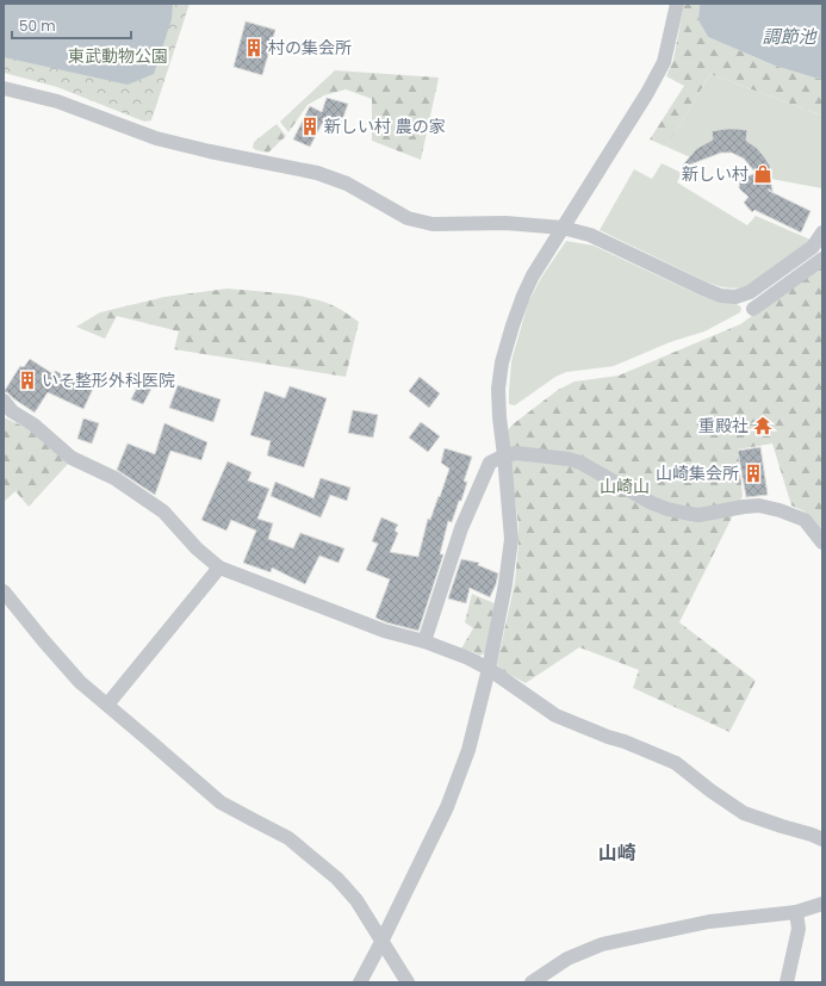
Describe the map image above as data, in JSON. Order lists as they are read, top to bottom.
{
  "districts": ["山崎"],
  "water": ["調節池"],
  "parks": ["東武動物公園", "山崎山"],
  "places": {
    "building": [
      "村の集会所",
      "新しい村 農の家",
      "いそ整形外科医院",
      "山崎集会所"
    ],
    "shop": ["新しい村"],
    "temple": ["重殿社"]
  },
  "scale_bar": "50 m"
}
